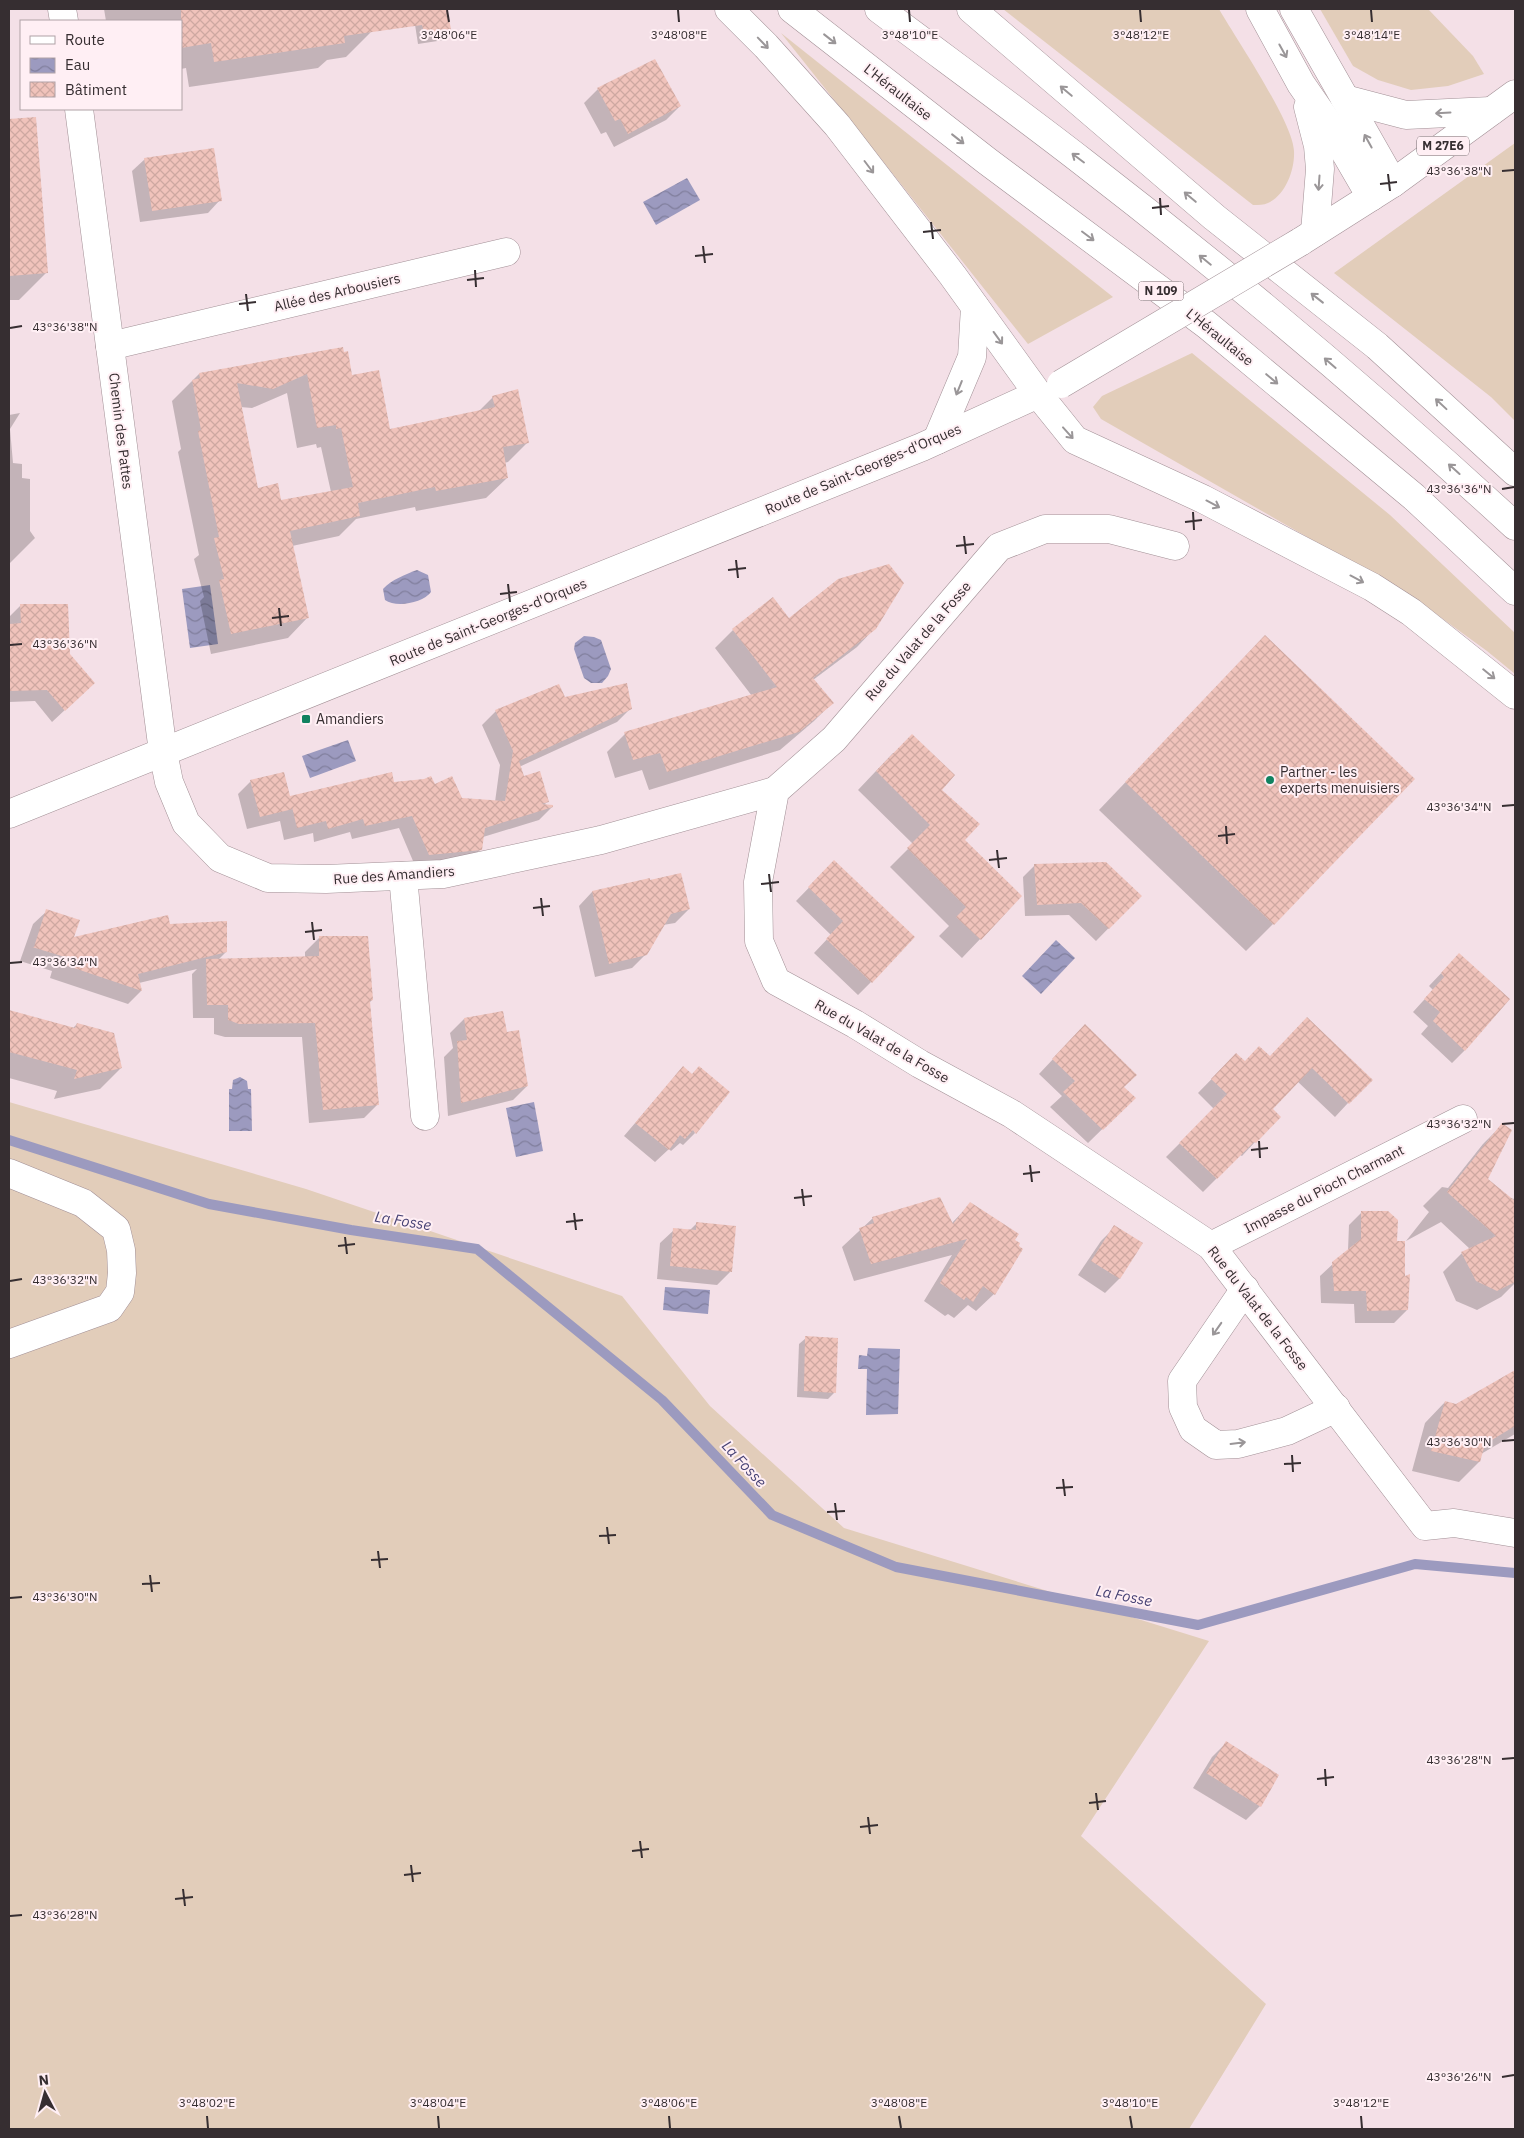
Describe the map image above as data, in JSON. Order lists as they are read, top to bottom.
{
  "streets": {
    "main road": [
      "L'Héraultaise",
      "M 27E6",
      "N 109",
      "Allée des Arbousiers",
      "Chemin des Pattes",
      "Route de Saint-Georges-d'Orques",
      "Rue du Valat de la Fosse",
      "Rue des Amandiers",
      "Impasse du Pioch Charmant"
    ]
  },
  "crossings": [
    ["M 27E6", "Chemin des Pattes"],
    ["M 27E6", "Route de Saint-Georges-d'Orques"],
    ["M 27E6", "Rue des Amandiers"],
    ["Allée des Arbousiers", "Chemin des Pattes"],
    ["Chemin des Pattes", "Route de Saint-Georges-d'Orques"],
    ["Chemin des Pattes", "Rue des Amandiers"],
    ["Route de Saint-Georges-d'Orques", "Rue des Amandiers"],
    ["Rue du Valat de la Fosse", "Rue des Amandiers"],
    ["Rue du Valat de la Fosse", "Impasse du Pioch Charmant"]
  ],
  "water": ["La Fosse"],
  "places": {
    "transit": ["Amandiers"],
    "other": ["Partner - les experts menuisiers"]
  },
  "legend": ["Route", "Eau", "Bâtiment"],
  "north": "top",
  "coordinates": [
    "3°48'06\"E",
    "3°48'08\"E",
    "3°48'10\"E",
    "3°48'12\"E",
    "3°48'14\"E",
    "43°36'38\"N",
    "43°36'36\"N",
    "43°36'34\"N",
    "43°36'32\"N",
    "43°36'30\"N",
    "43°36'28\"N",
    "43°36'26\"N",
    "3°48'02\"E",
    "3°48'04\"E"
  ]
}
